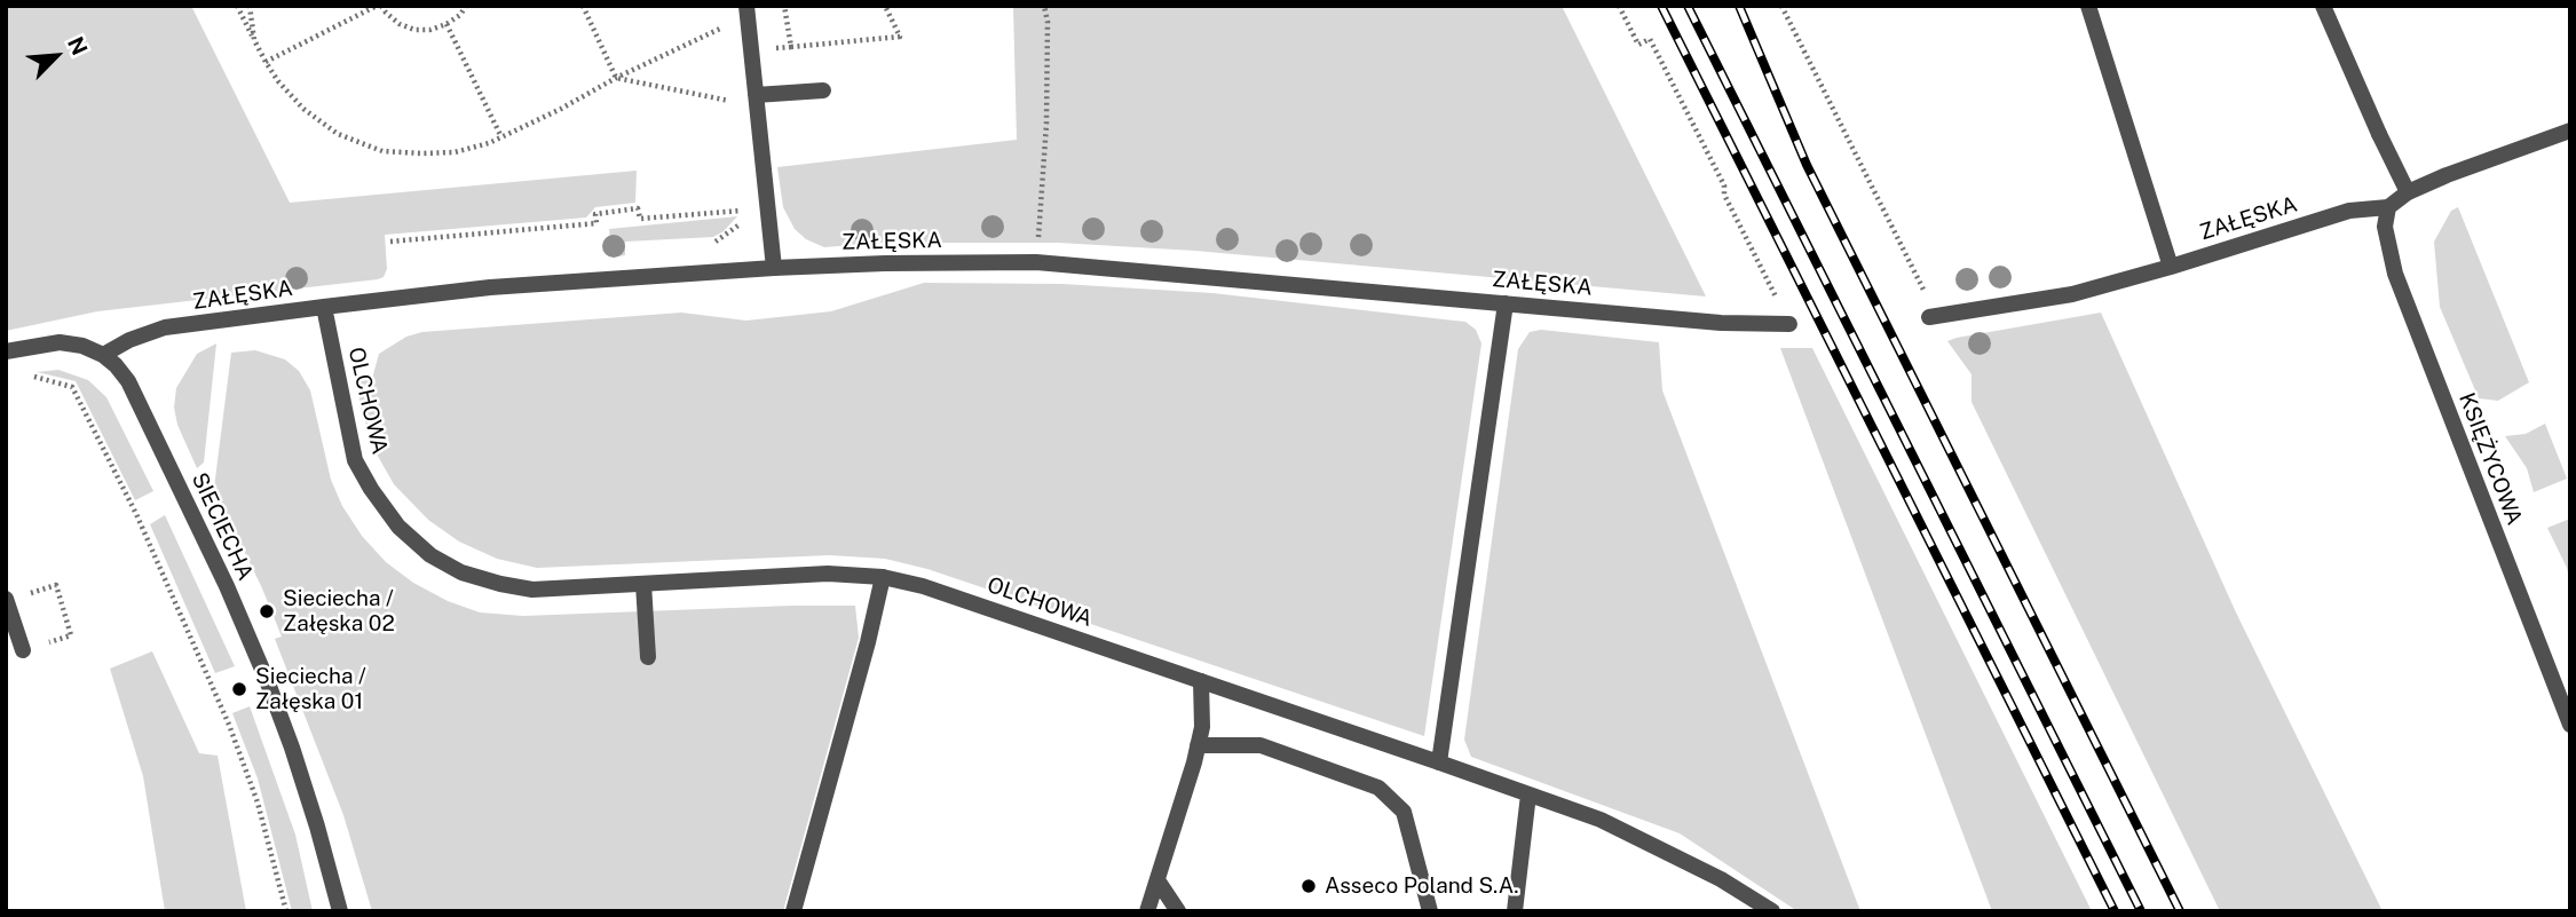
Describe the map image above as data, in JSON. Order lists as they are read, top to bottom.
{
  "streets": {
    "street": [
      "ZAŁĘSKA",
      "OLCHOWA",
      "KSIĘŻYCOWA",
      "SIECIECHA"
    ]
  },
  "crossings": [
    ["ZAŁĘSKA", "OLCHOWA"],
    ["ZAŁĘSKA", "KSIĘŻYCOWA"],
    ["ZAŁĘSKA", "SIECIECHA"]
  ],
  "places": ["Sieciecha / Załęska 02", "Sieciecha / Załęska 01", "Asseco Poland S.A."],
  "north": "top right"
}
